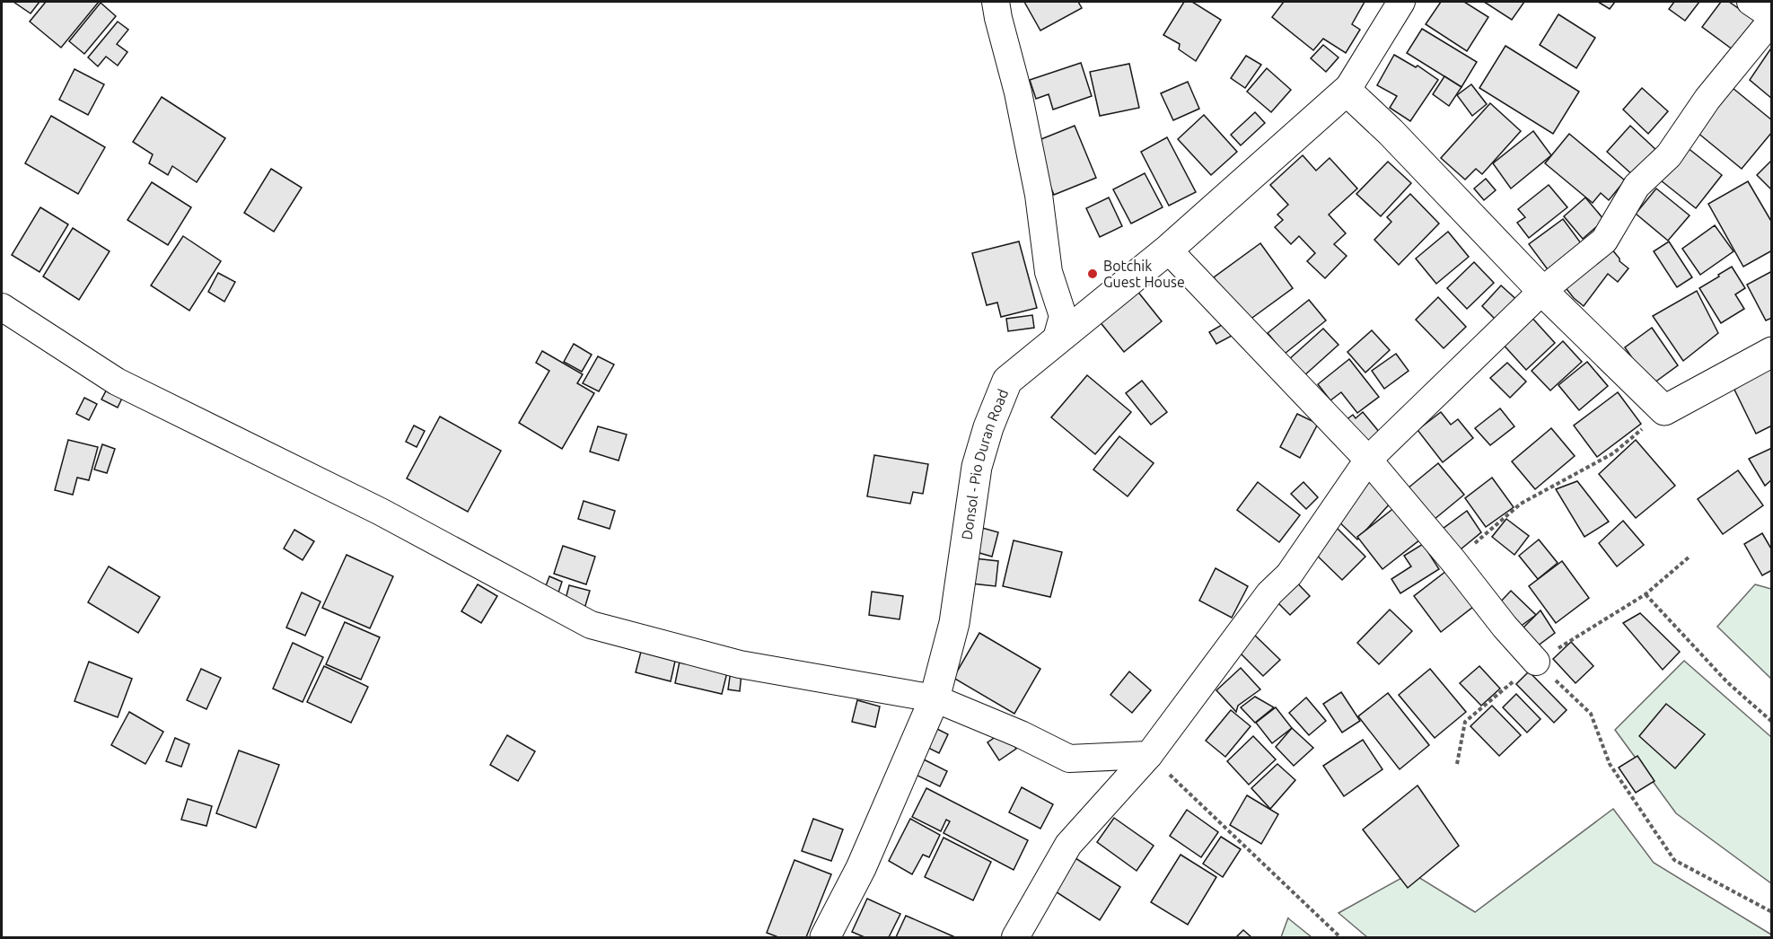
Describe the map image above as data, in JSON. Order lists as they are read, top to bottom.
{
  "streets": {
    "main road": ["Donsol - Pio Duran Road"]
  },
  "places": ["Botchik Guest House"]
}
